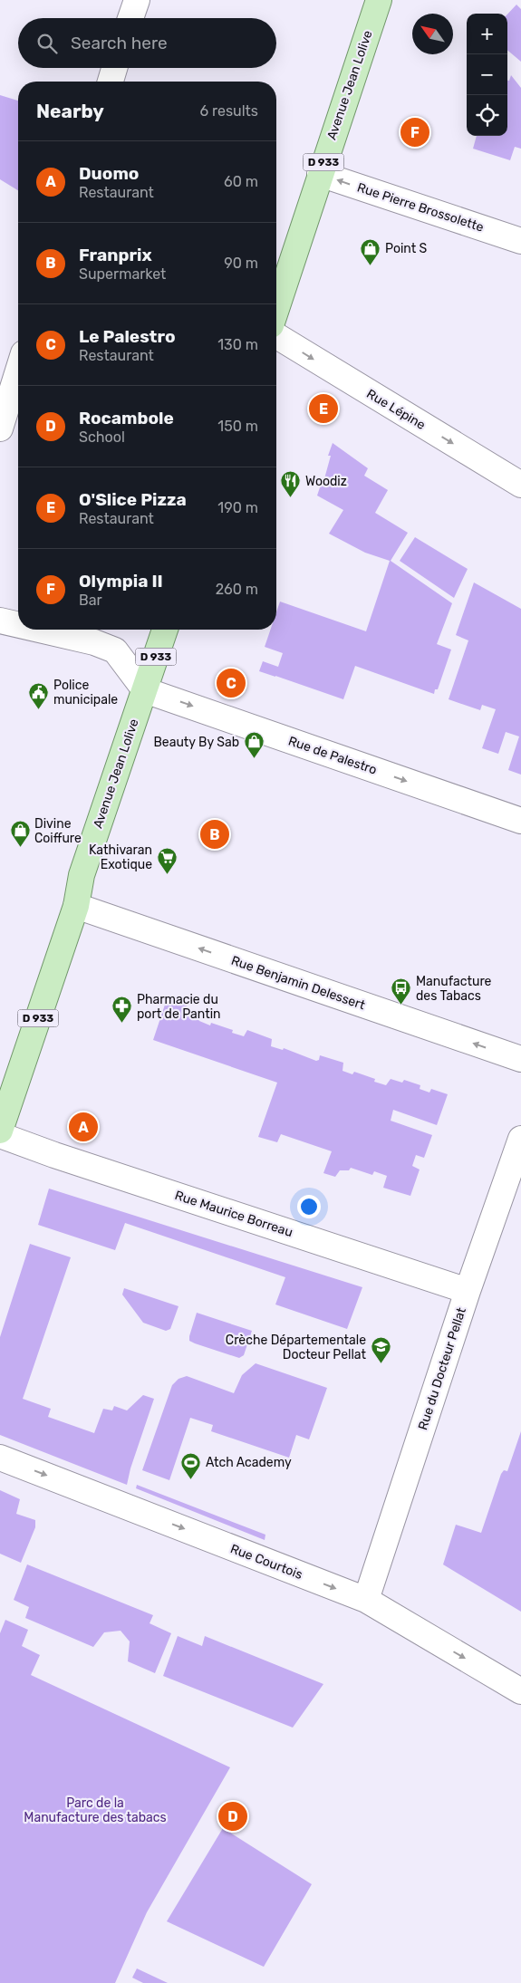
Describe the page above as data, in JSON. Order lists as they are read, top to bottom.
{
  "streets": {
    "main road": ["Avenue Jean Lolive", "D 933"],
    "street": [
      "Rue Pierre Brossolette",
      "Rue Lépine",
      "Rue de Palestro",
      "Rue Benjamin Delessert",
      "Rue Maurice Borreau",
      "Rue du Docteur Pellat",
      "Rue Courtois"
    ]
  },
  "crossings": [
    ["Avenue Jean Lolive", "Rue Pierre Brossolette"],
    ["Avenue Jean Lolive", "Rue de Palestro"],
    ["Avenue Jean Lolive", "Rue Benjamin Delessert"],
    ["Rue Maurice Borreau", "Rue du Docteur Pellat"],
    ["Rue du Docteur Pellat", "Rue Courtois"]
  ],
  "one_way": [
    "Rue Pierre Brossolette",
    "Rue Lépine",
    "Rue de Palestro",
    "Rue Benjamin Delessert",
    "Rue Courtois"
  ],
  "parks": ["Parc de la Manufacture des tabacs"],
  "places": {
    "shop": ["Point S", "Beauty By Sab", "Divine Coiffure"],
    "restaurant": ["Woodiz"],
    "public building": ["Police municipale"],
    "supermarket": ["Kathivaran Exotique"],
    "bus stop": ["Manufacture des Tabacs"],
    "pharmacy": ["Pharmacie du port de Pantin"],
    "school or university": ["Crèche Départementale Docteur Pellat"],
    "sports": ["Atch Academy"]
  },
  "north": "top left",
  "page": {
    "map_buttons": ["+", "−"],
    "search": "Search here",
    "heading": ["Nearby", "6 results"],
    "pins": [
      "F",
      "E",
      "C",
      "B",
      "A",
      "D"
    ],
    "list": [
      {
        "mark": "A",
        "name": "Duomo",
        "note": "Restaurant",
        "value": "60 m"
      },
      {
        "mark": "B",
        "name": "Franprix",
        "note": "Supermarket",
        "value": "90 m"
      },
      {
        "mark": "C",
        "name": "Le Palestro",
        "note": "Restaurant",
        "value": "130 m"
      },
      {
        "mark": "D",
        "name": "Rocambole",
        "note": "School",
        "value": "150 m"
      },
      {
        "mark": "E",
        "name": "O'Slice Pizza",
        "note": "Restaurant",
        "value": "190 m"
      },
      {
        "mark": "F",
        "name": "Olympia II",
        "note": "Bar",
        "value": "260 m"
      }
    ]
  }
}
